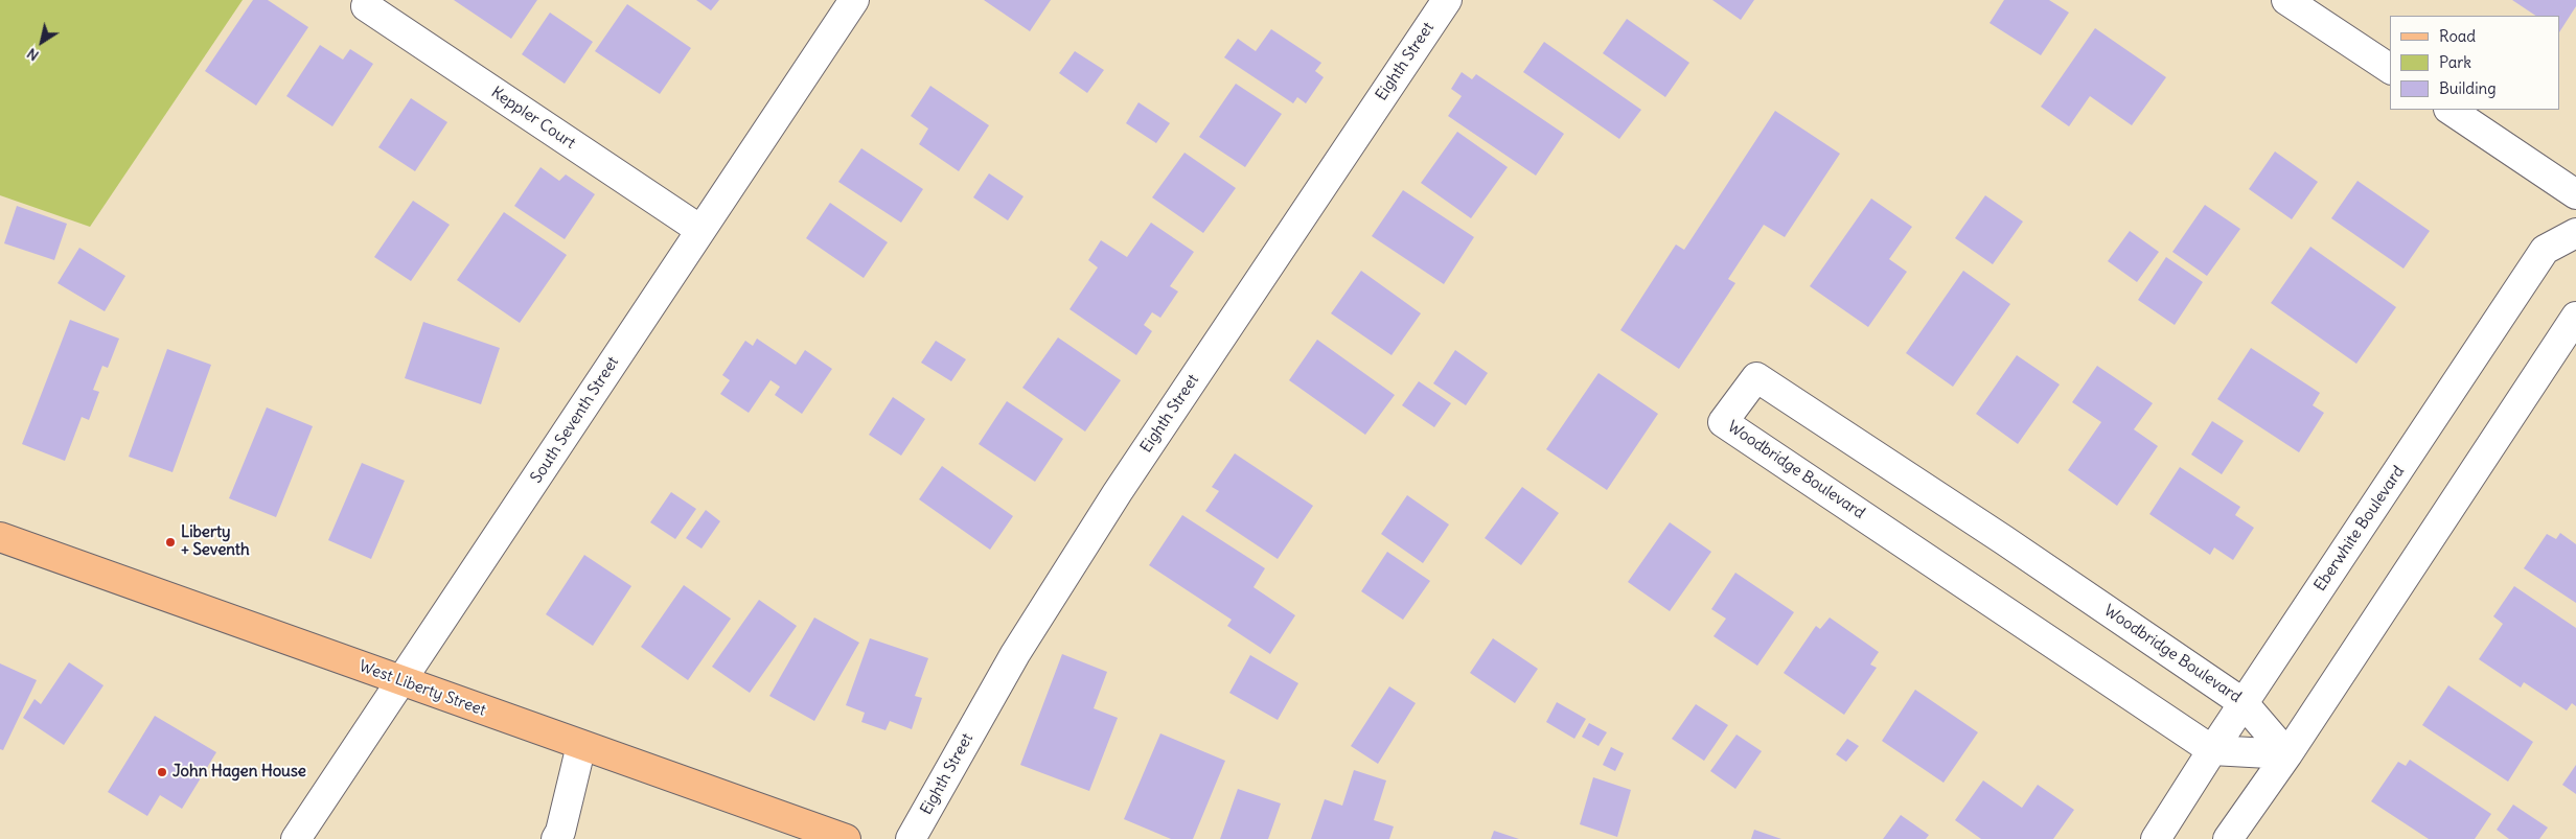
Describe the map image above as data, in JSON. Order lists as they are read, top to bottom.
{
  "streets": {
    "main road": ["West Liberty Street"],
    "street": [
      "Eighth Street",
      "Keppler Court",
      "South Seventh Street",
      "Woodbridge Boulevard",
      "Eberwhite Boulevard"
    ]
  },
  "crossings": [
    ["Keppler Court", "South Seventh Street"],
    ["South Seventh Street", "West Liberty Street"],
    ["Woodbridge Boulevard", "Eberwhite Boulevard"]
  ],
  "places": ["Liberty + Seventh", "John Hagen House"],
  "legend": ["Road", "Park", "Building"],
  "north": "bottom left"
}
